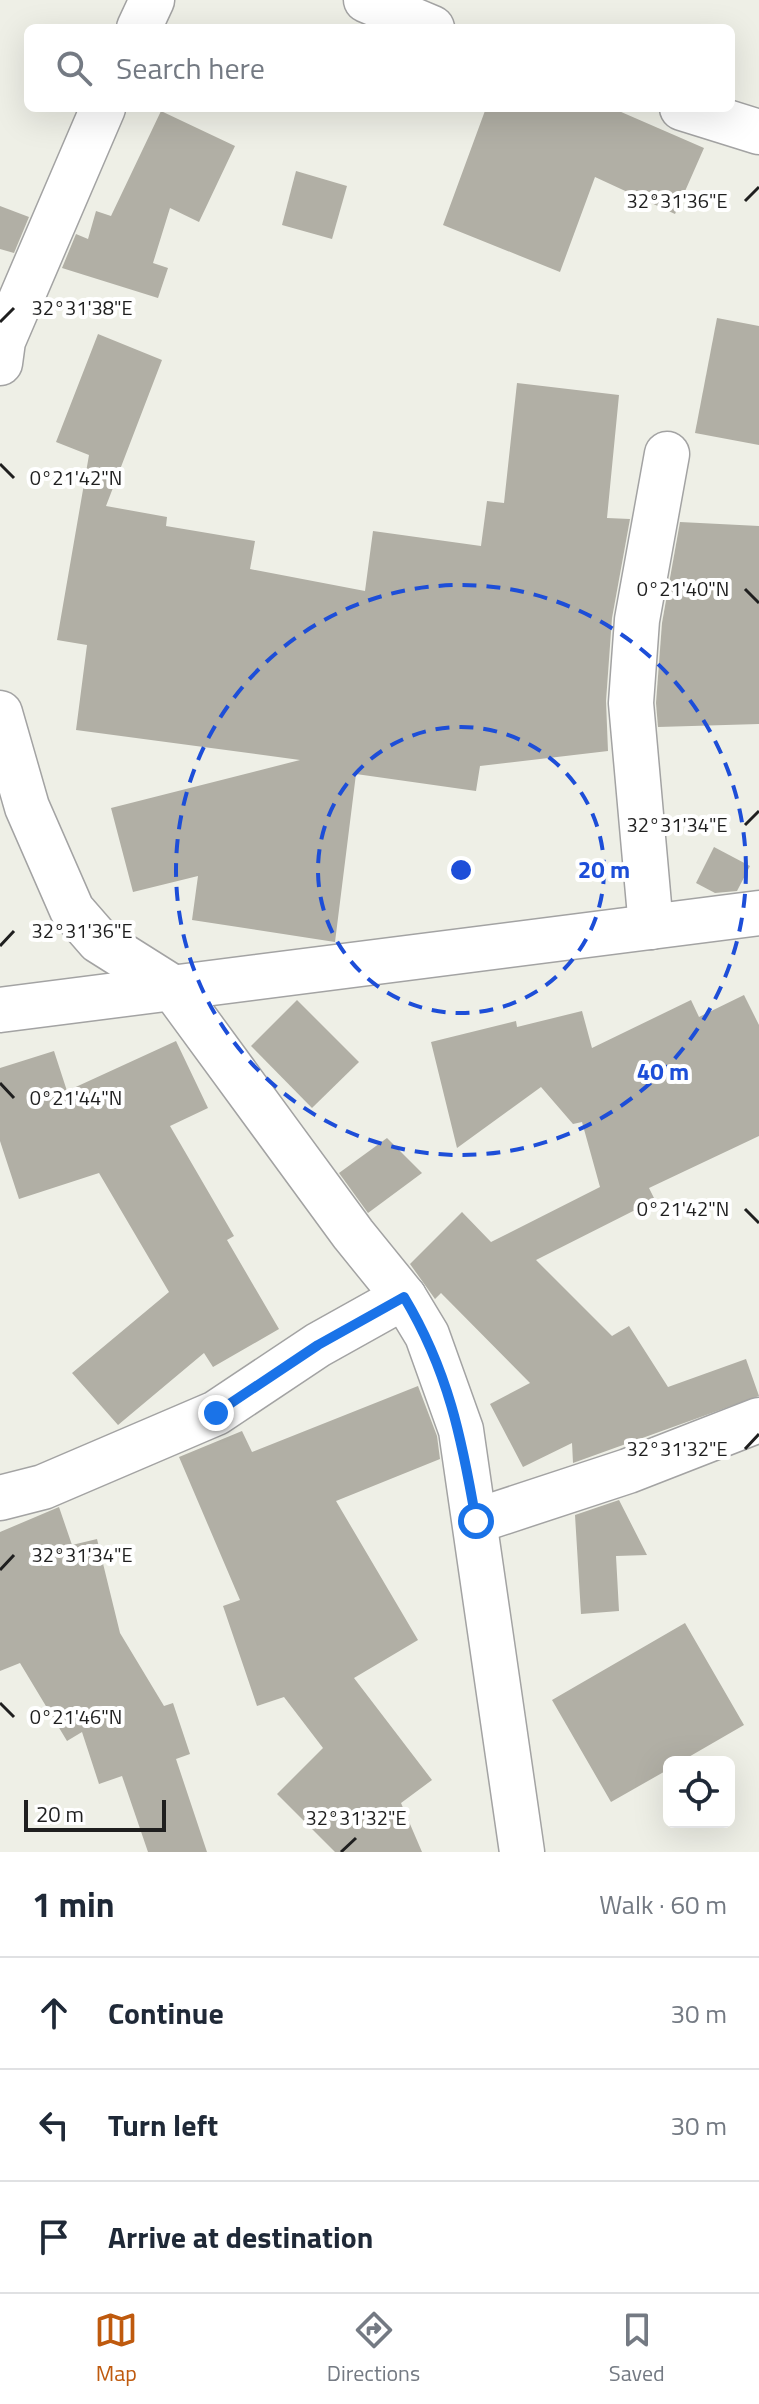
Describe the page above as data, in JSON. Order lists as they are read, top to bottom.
{
  "scale_bar": "20 m",
  "page": {
    "search": "Search here",
    "scale": "20 m",
    "heading": ["1 min", "Walk · 60 m"],
    "list": [
      ["Continue", "30 m"],
      ["Turn left", "30 m"],
      "Arrive at destination"
    ],
    "nav": ["Map", "Directions", "Saved"]
  },
  "coordinates": [
    "32°31'36\"E",
    "32°31'38\"E",
    "0°21'42\"N",
    "0°21'40\"N",
    "32°31'34\"E",
    "0°21'44\"N",
    "32°31'32\"E",
    "0°21'46\"N"
  ],
  "rings": ["20 m", "40 m"]
}
